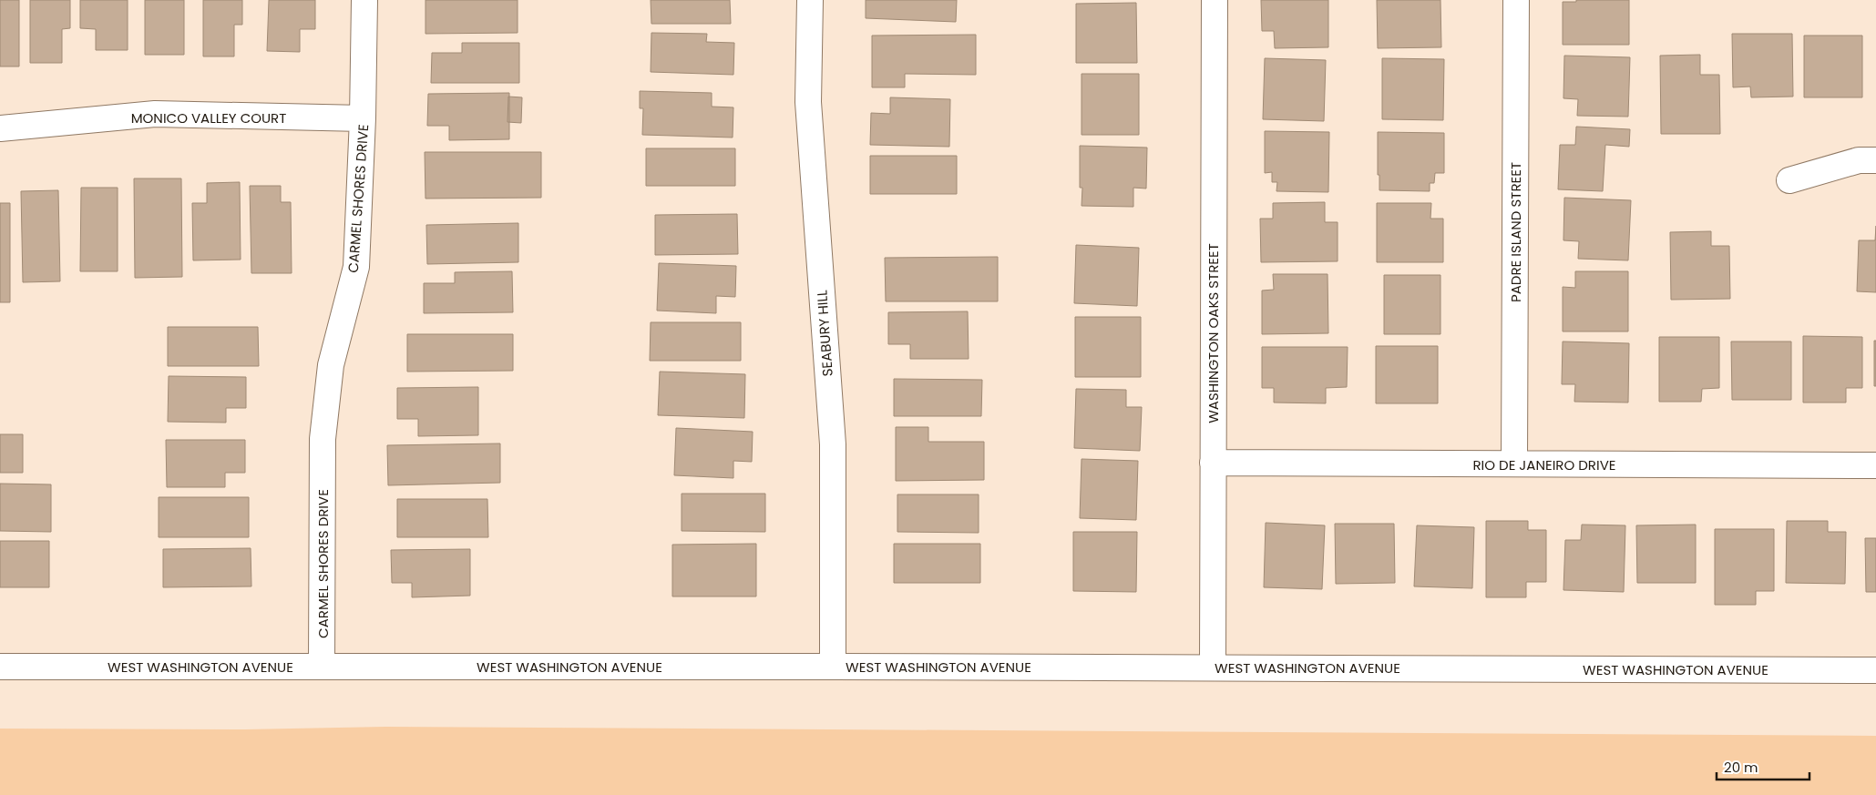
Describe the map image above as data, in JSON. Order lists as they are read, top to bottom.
{
  "streets": {
    "street": [
      "MONICO VALLEY COURT",
      "CARMEL SHORES DRIVE",
      "PADRE ISLAND STREET",
      "SEABURY HILL",
      "WASHINGTON OAKS STREET",
      "RIO DE JANEIRO DRIVE",
      "WEST WASHINGTON AVENUE"
    ]
  },
  "crossings": [
    ["MONICO VALLEY COURT", "CARMEL SHORES DRIVE"],
    ["CARMEL SHORES DRIVE", "WEST WASHINGTON AVENUE"],
    ["PADRE ISLAND STREET", "RIO DE JANEIRO DRIVE"],
    ["SEABURY HILL", "WEST WASHINGTON AVENUE"],
    ["WASHINGTON OAKS STREET", "RIO DE JANEIRO DRIVE"],
    ["WASHINGTON OAKS STREET", "WEST WASHINGTON AVENUE"]
  ],
  "scale_bar": "20 m"
}
